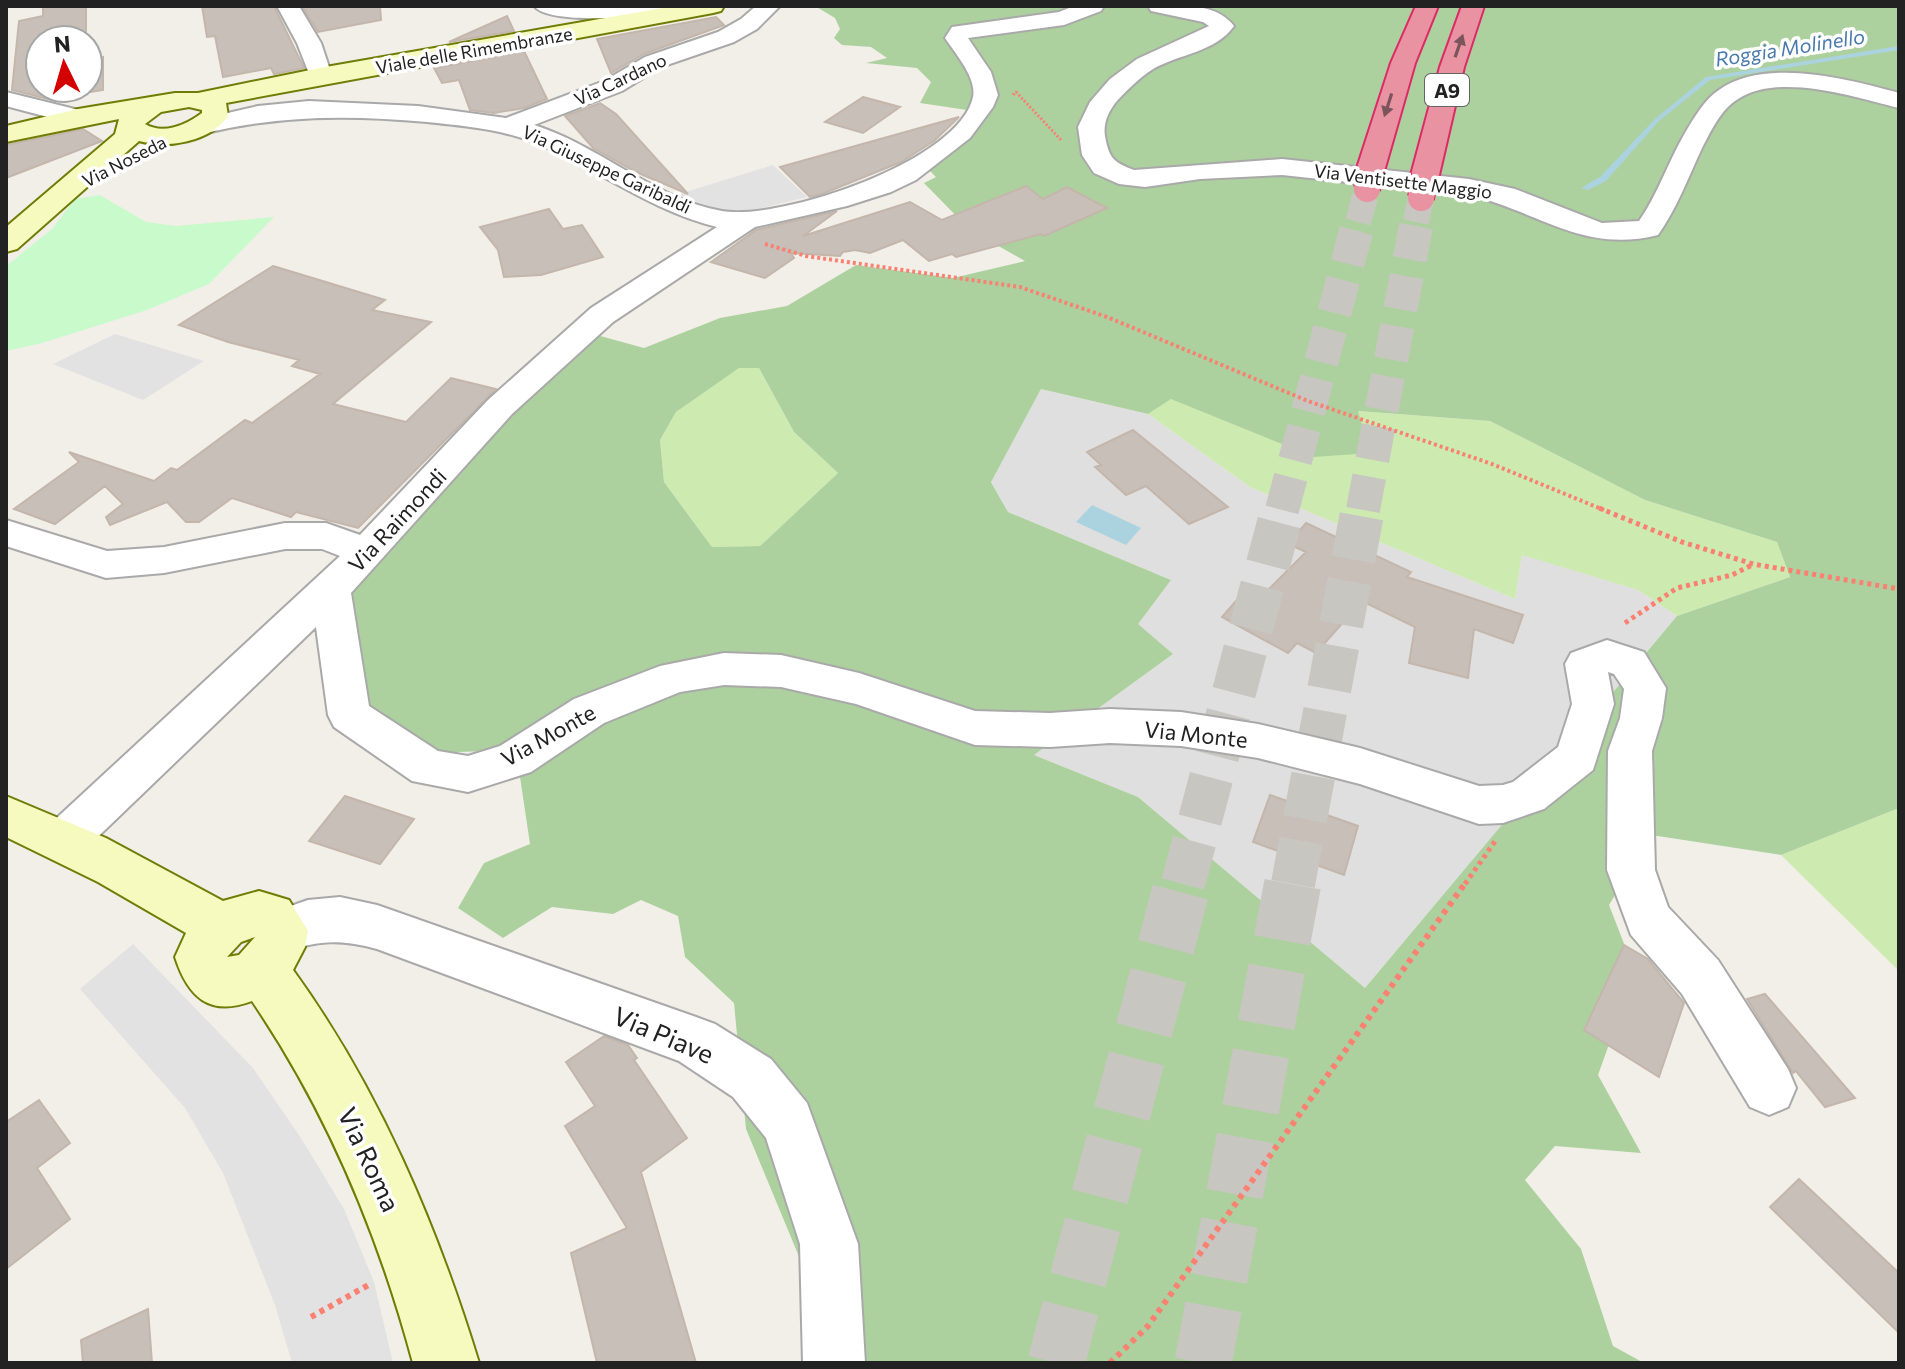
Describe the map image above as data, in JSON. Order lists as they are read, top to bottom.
{
  "streets": {
    "highway": ["A9"],
    "main road": ["Viale delle Rimembranze", "Via Noseda", "Via Roma"],
    "street": [
      "Via Cardano",
      "Via Giuseppe Garibaldi",
      "Via Ventisette Maggio",
      "Via Raimondi",
      "Via Monte",
      "Via Piave"
    ]
  },
  "crossings": [
    ["Viale delle Rimembranze", "Via Noseda"],
    ["Viale delle Rimembranze", "Via Giuseppe Garibaldi"],
    ["Via Cardano", "Via Giuseppe Garibaldi"],
    ["Via Noseda", "Via Giuseppe Garibaldi"],
    ["Via Giuseppe Garibaldi", "Via Raimondi"],
    ["Via Raimondi", "Via Monte"],
    ["Via Piave", "Via Roma"]
  ],
  "water": ["Roggia Molinello"],
  "north": "top"
}
